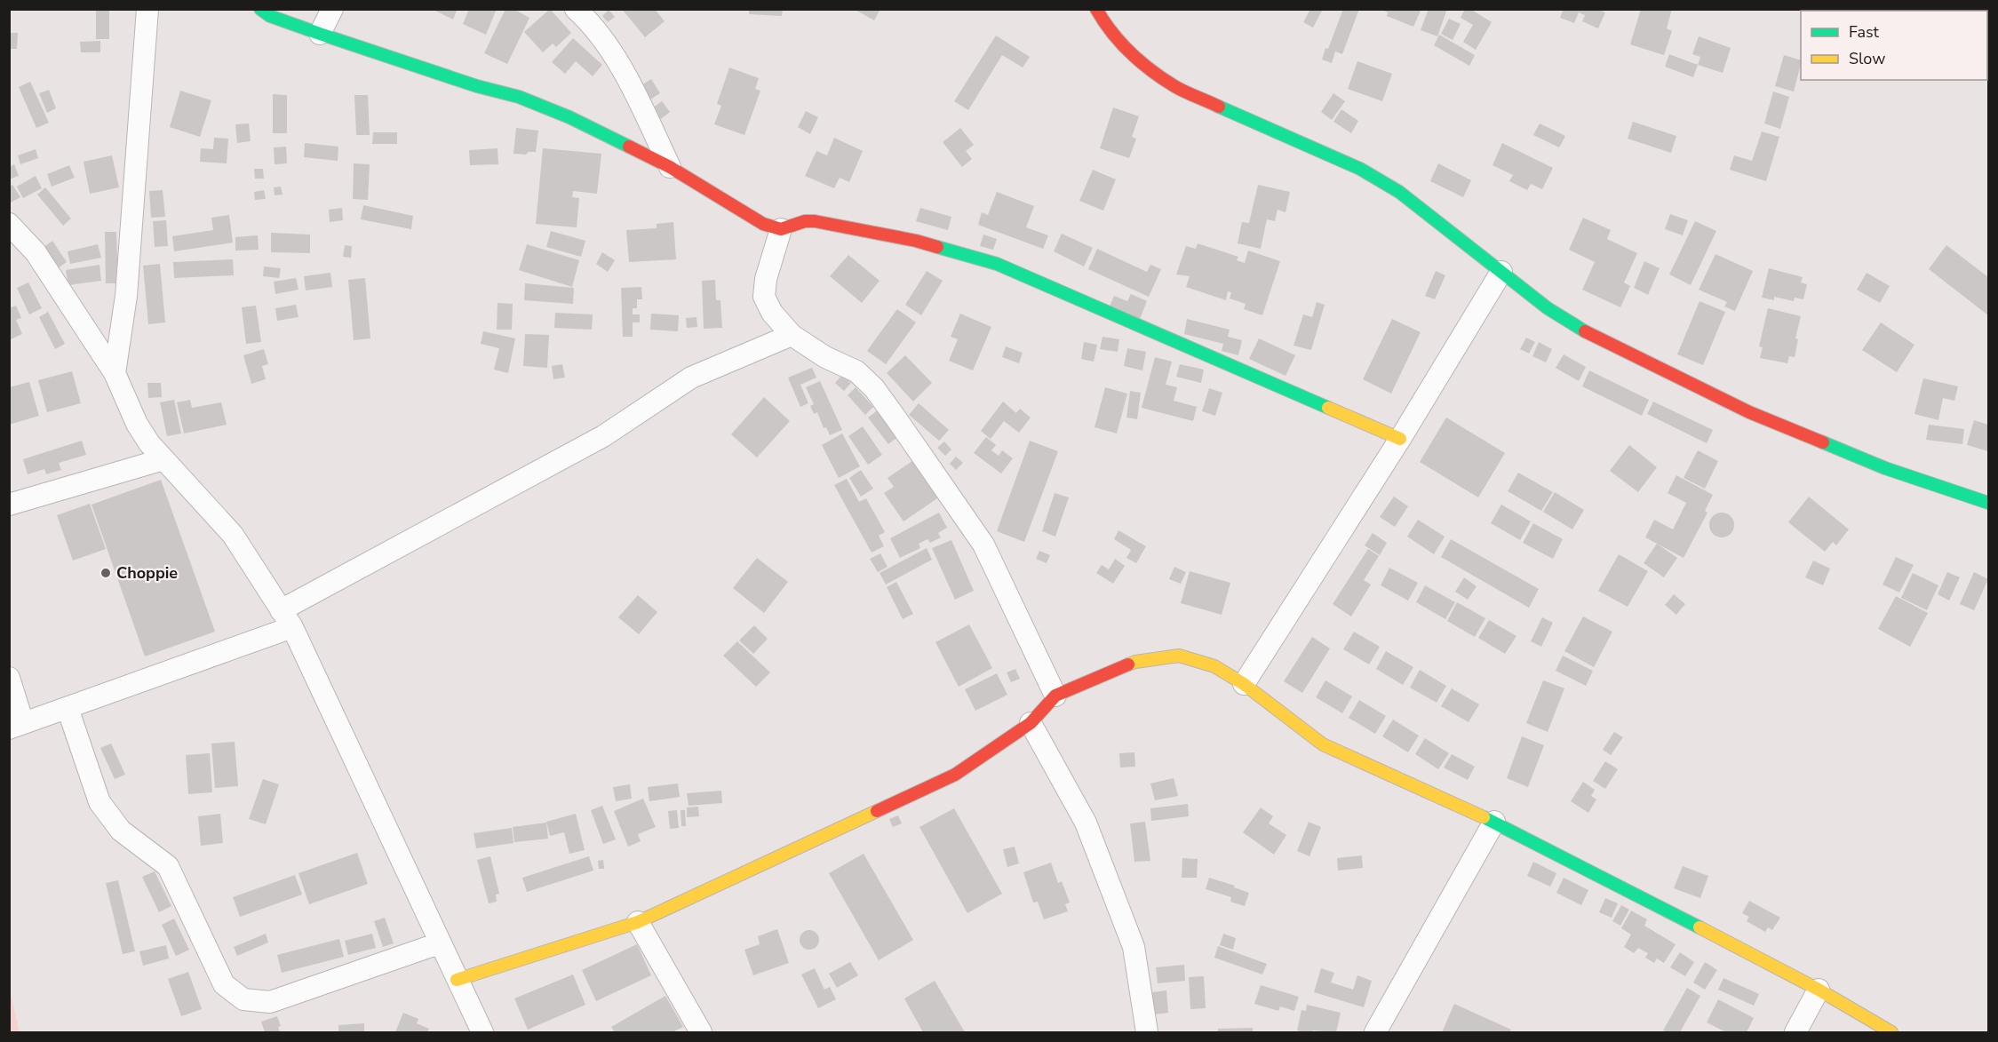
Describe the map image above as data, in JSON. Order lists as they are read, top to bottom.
{
  "places": ["Choppie"],
  "legend": ["Fast", "Slow"]
}
